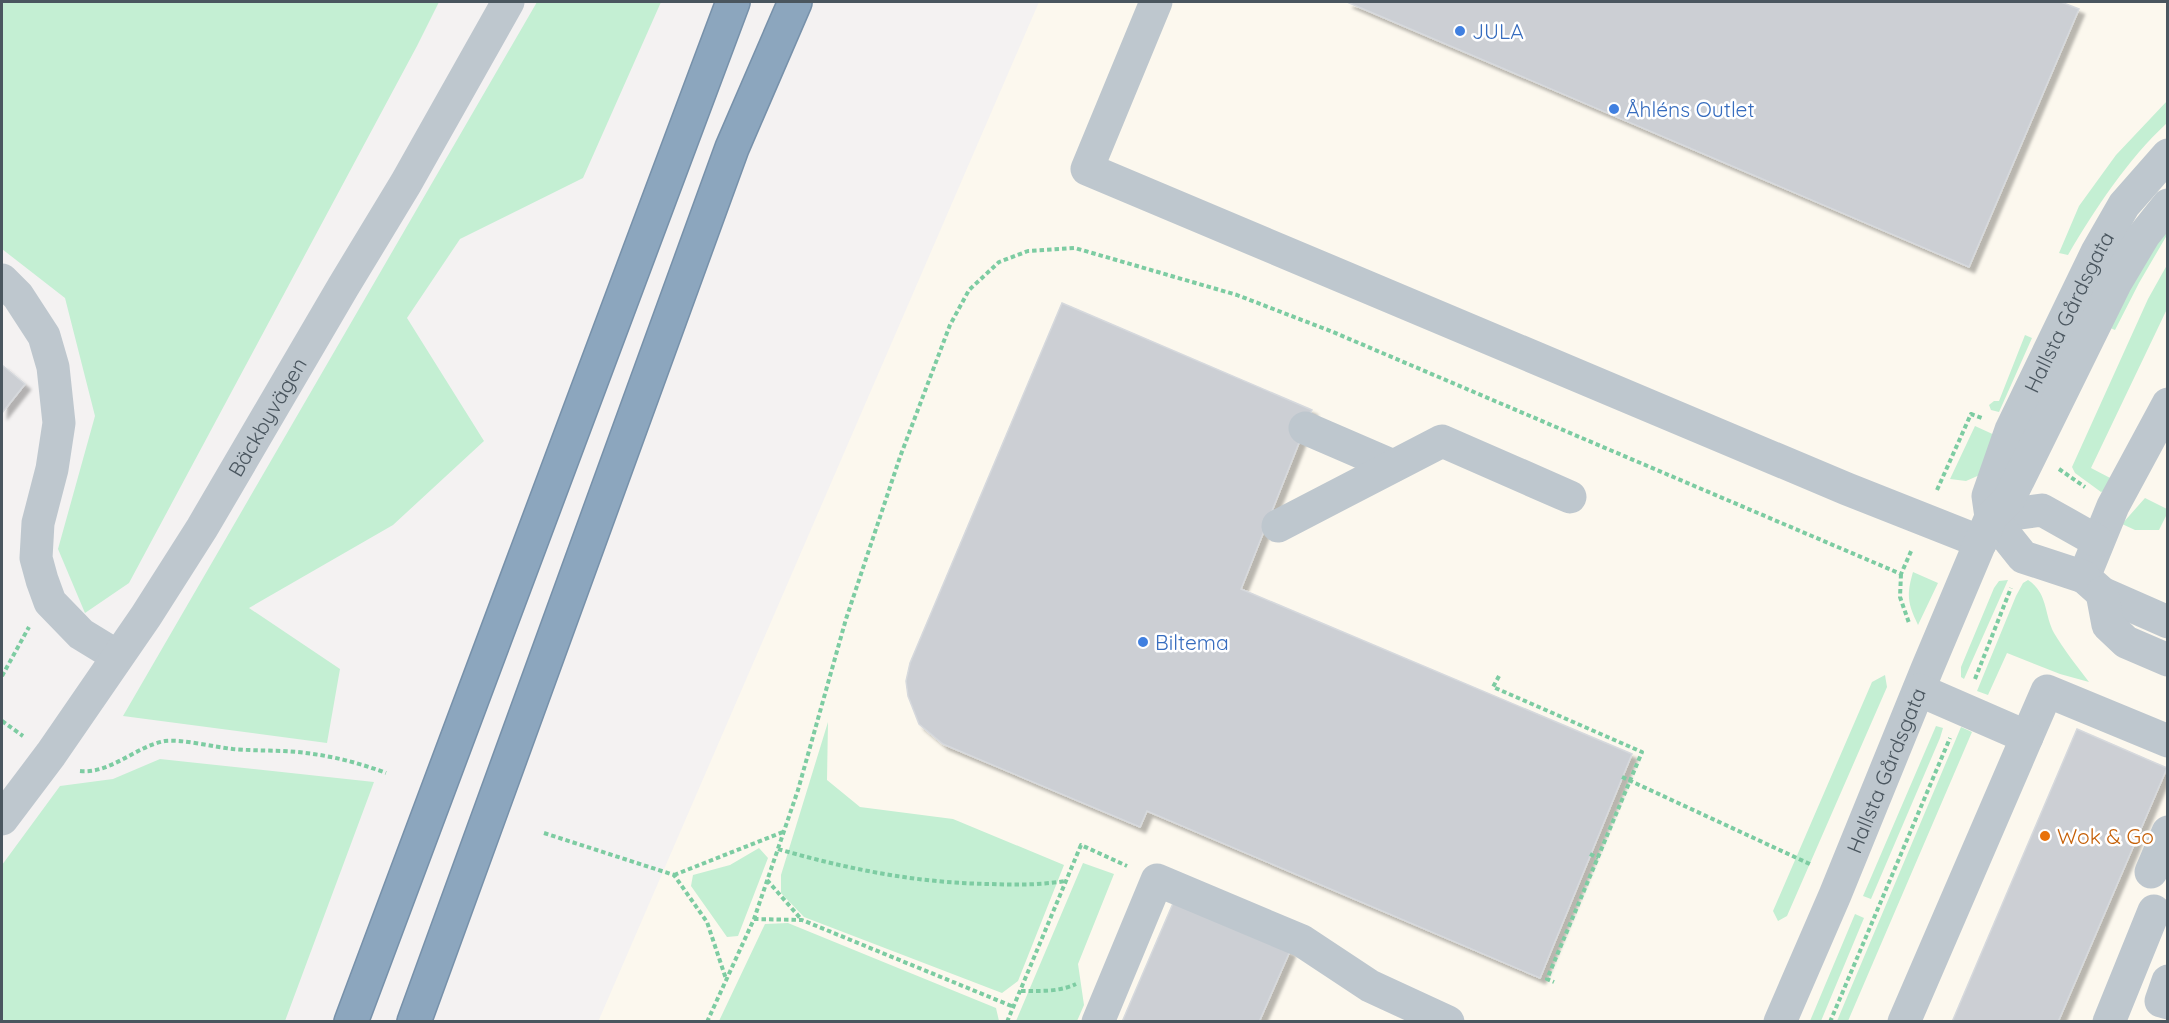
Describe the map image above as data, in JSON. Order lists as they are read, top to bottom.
{
  "streets": {
    "street": ["Hallsta Gårdsgata", "Bäckbyvägen"]
  },
  "places": [
    "JULA",
    "Åhléns Outlet",
    "Biltema",
    "Wok & Go"
  ]
}
